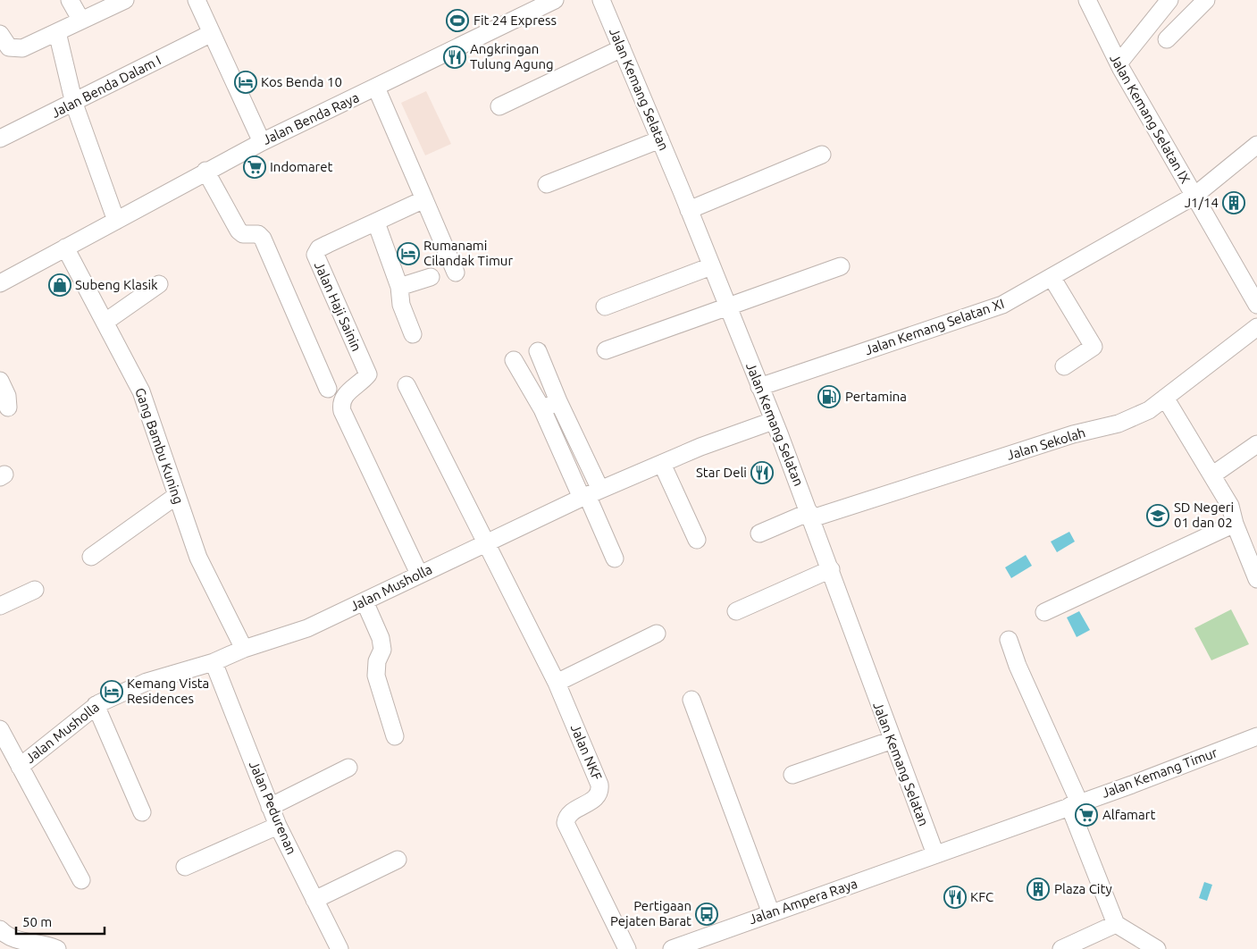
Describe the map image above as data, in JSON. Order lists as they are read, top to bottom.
{
  "streets": {
    "street": [
      "Jalan Benda Dalam I",
      "Jalan Kemang Selatan",
      "Jalan Benda Raya",
      "Jalan Kemang Selatan IX",
      "Jalan Haji Sainin",
      "Jalan Kemang Selatan XI",
      "Jalan Sekolah",
      "Gang Bambu Kuning",
      "Jalan Musholla",
      "Jalan NKF",
      "Jalan Kemang Timur",
      "Jalan Pedurenan",
      "Jalan Ampera Raya"
    ]
  },
  "crossings": [
    ["Jalan Kemang Selatan", "Jalan Kemang Selatan XI"],
    ["Jalan Kemang Selatan", "Jalan Sekolah"],
    ["Jalan Kemang Selatan", "Jalan Musholla"],
    ["Jalan Kemang Selatan", "Jalan Kemang Timur"],
    ["Jalan Kemang Selatan", "Jalan Ampera Raya"],
    ["Jalan Benda Raya", "Gang Bambu Kuning"],
    ["Jalan Kemang Selatan IX", "Jalan Kemang Selatan XI"],
    ["Jalan Haji Sainin", "Jalan Musholla"],
    ["Gang Bambu Kuning", "Jalan Musholla"],
    ["Jalan Musholla", "Jalan NKF"],
    ["Jalan Musholla", "Jalan Pedurenan"],
    ["Jalan Kemang Timur", "Jalan Ampera Raya"]
  ],
  "places": {
    "sports": ["Fit 24 Express"],
    "restaurant": ["Angkringan Tulung Agung", "Star Deli", "KFC"],
    "hotel": ["Kos Benda 10", "Rumanami Cilandak Timur", "Kemang Vista Residences"],
    "supermarket": ["Indomaret", "Alfamart"],
    "building": ["J1/14", "Plaza City"],
    "shop": ["Subeng Klasik"],
    "fuel station": ["Pertamina"],
    "school or university": ["SD Negeri 01 dan 02"],
    "bus stop": ["Pertigaan Pejaten Barat"]
  },
  "scale_bar": "50 m"
}
